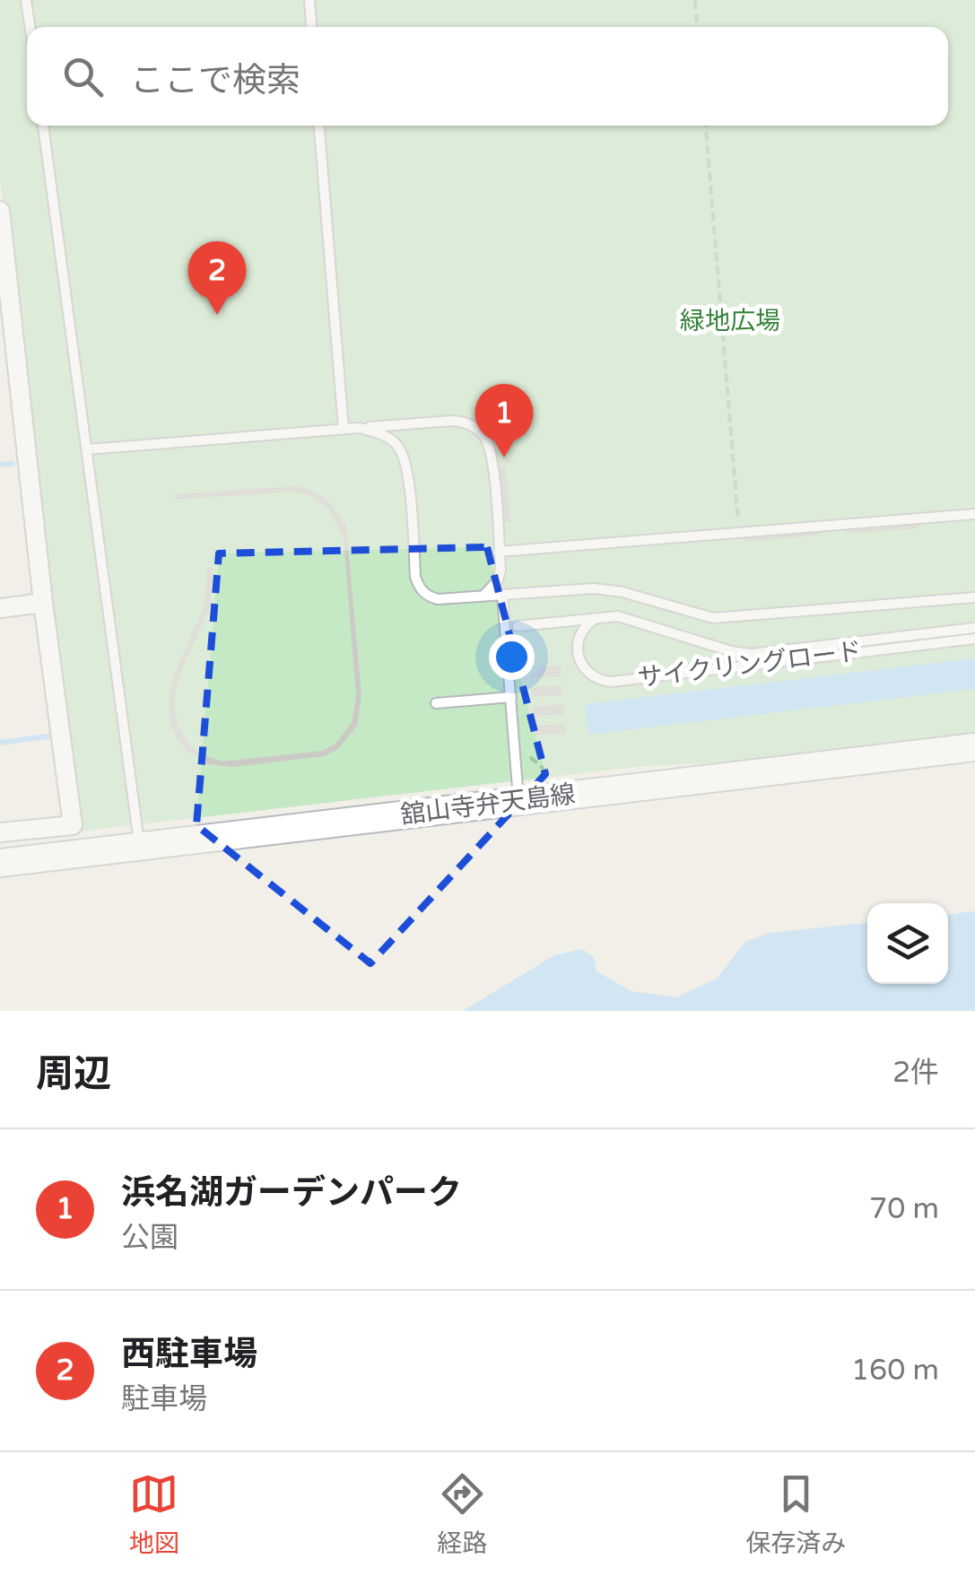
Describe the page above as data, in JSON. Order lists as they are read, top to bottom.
{
  "streets": {
    "main road": ["舘山寺弁天島線"],
    "lane": ["サイクリングロード"]
  },
  "parks": ["緑地広場"],
  "page": {
    "search": "ここで検索",
    "pins": ["2", "1"],
    "heading": ["周辺", "2件"],
    "list": [
      {
        "mark": "1",
        "name": "浜名湖ガーデンパーク",
        "note": "公園",
        "value": "70 m"
      },
      {
        "mark": "2",
        "name": "西駐車場",
        "note": "駐車場",
        "value": "160 m"
      }
    ],
    "nav": ["地図", "経路", "保存済み"]
  }
}
